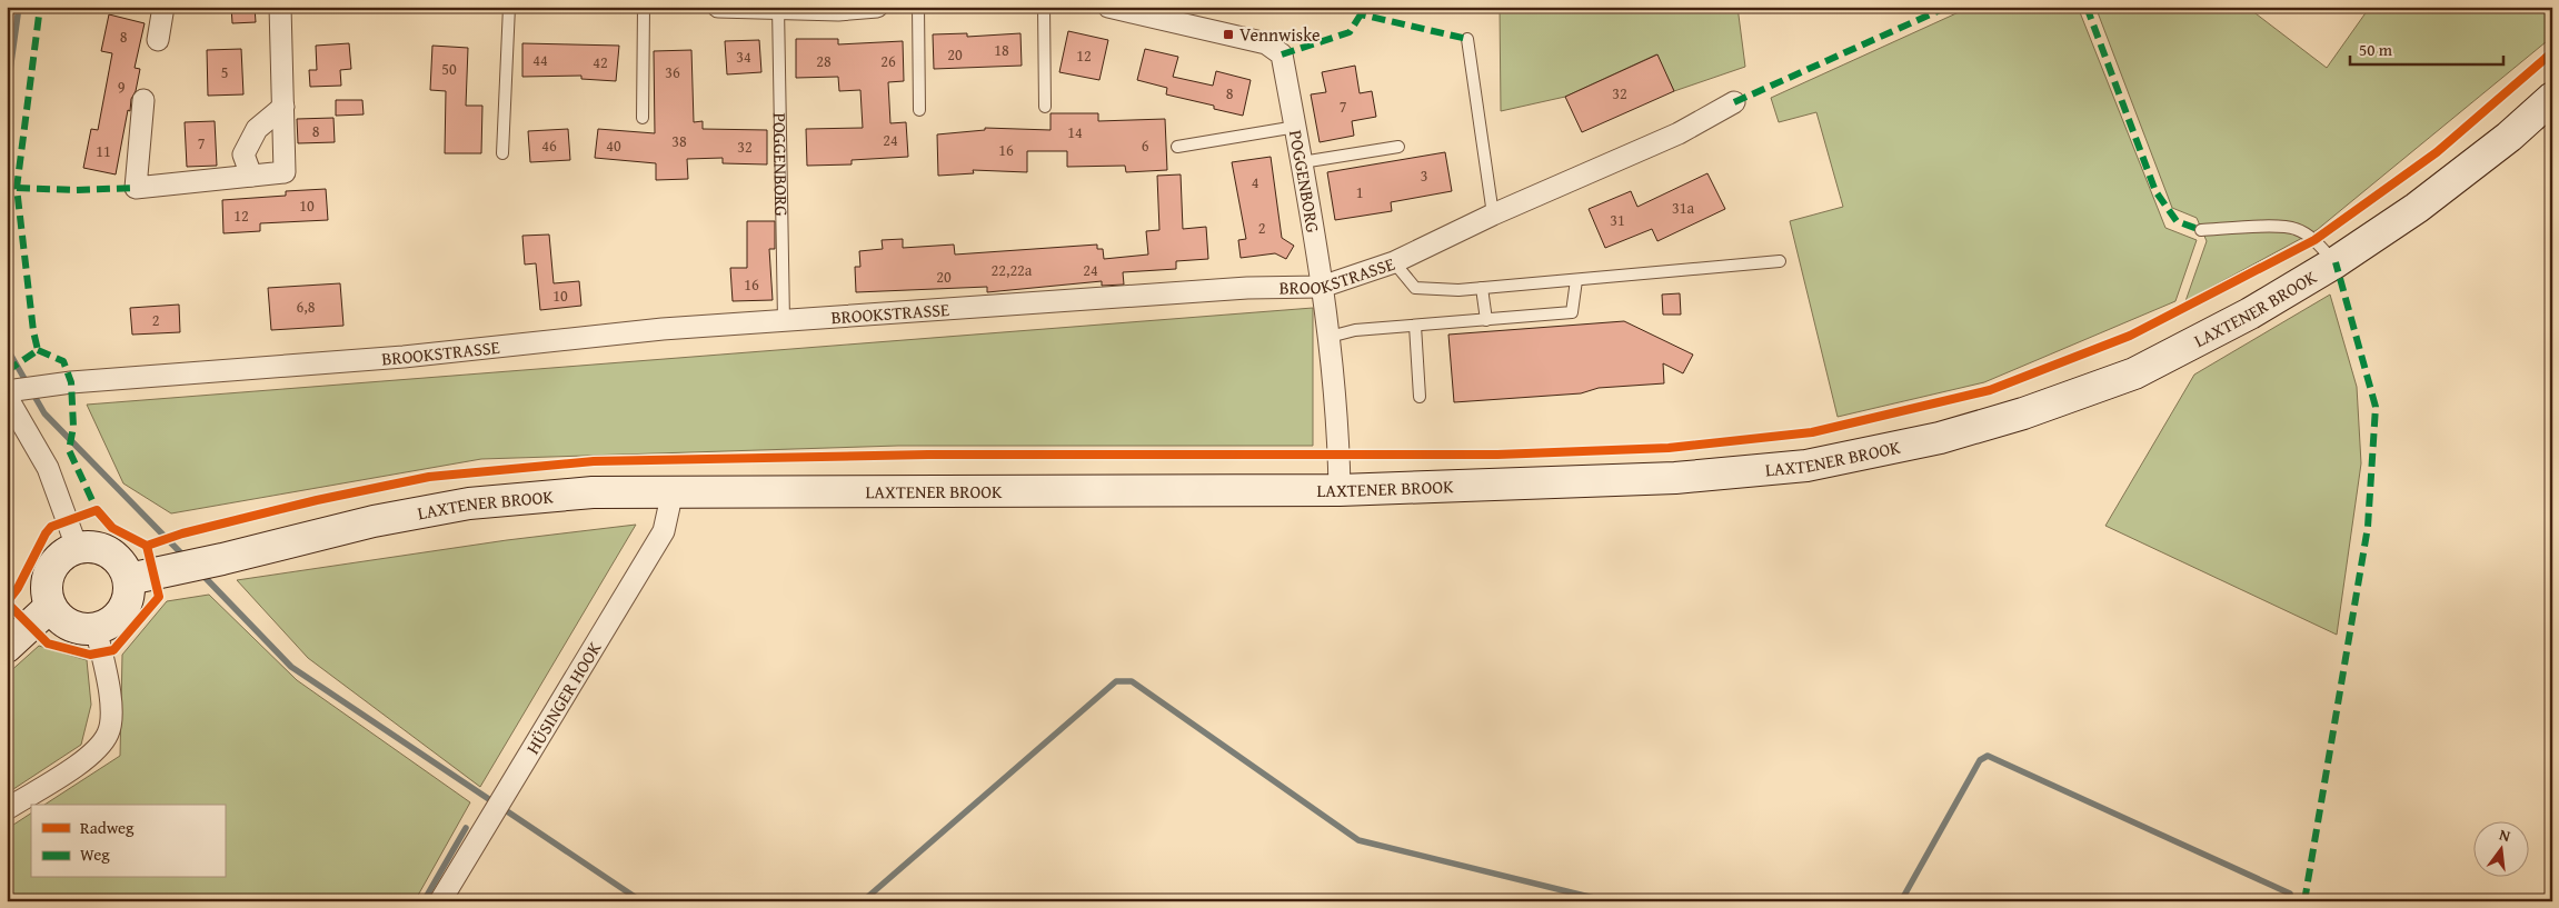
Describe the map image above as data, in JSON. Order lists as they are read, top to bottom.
{
  "streets": {
    "street": [
      "POGGENBORG",
      "BROOKSTRASSE",
      "LAXTENER BROOK",
      "HÜSINGER HOOK"
    ]
  },
  "crossings": [
    ["POGGENBORG", "BROOKSTRASSE"],
    ["POGGENBORG", "LAXTENER BROOK"],
    ["LAXTENER BROOK", "HÜSINGER HOOK"]
  ],
  "places": {
    "transit": ["Vennwiske"]
  },
  "house_numbers": [
    "8",
    "18",
    "20",
    "12",
    "34",
    "44",
    "28",
    "26",
    "42",
    "50",
    "5",
    "36",
    "9",
    "8",
    "32",
    "7",
    "8",
    "14",
    "24",
    "38",
    "7",
    "46",
    "40",
    "6",
    "32",
    "16",
    "11",
    "3",
    "4",
    "1",
    "10",
    "31a",
    "12",
    "31",
    "2",
    "22,22a",
    "24",
    "20",
    "16",
    "10",
    "6,8",
    "2"
  ],
  "legend": ["Radweg", "Weg"],
  "scale_bar": "50 m",
  "north": "top"
}
